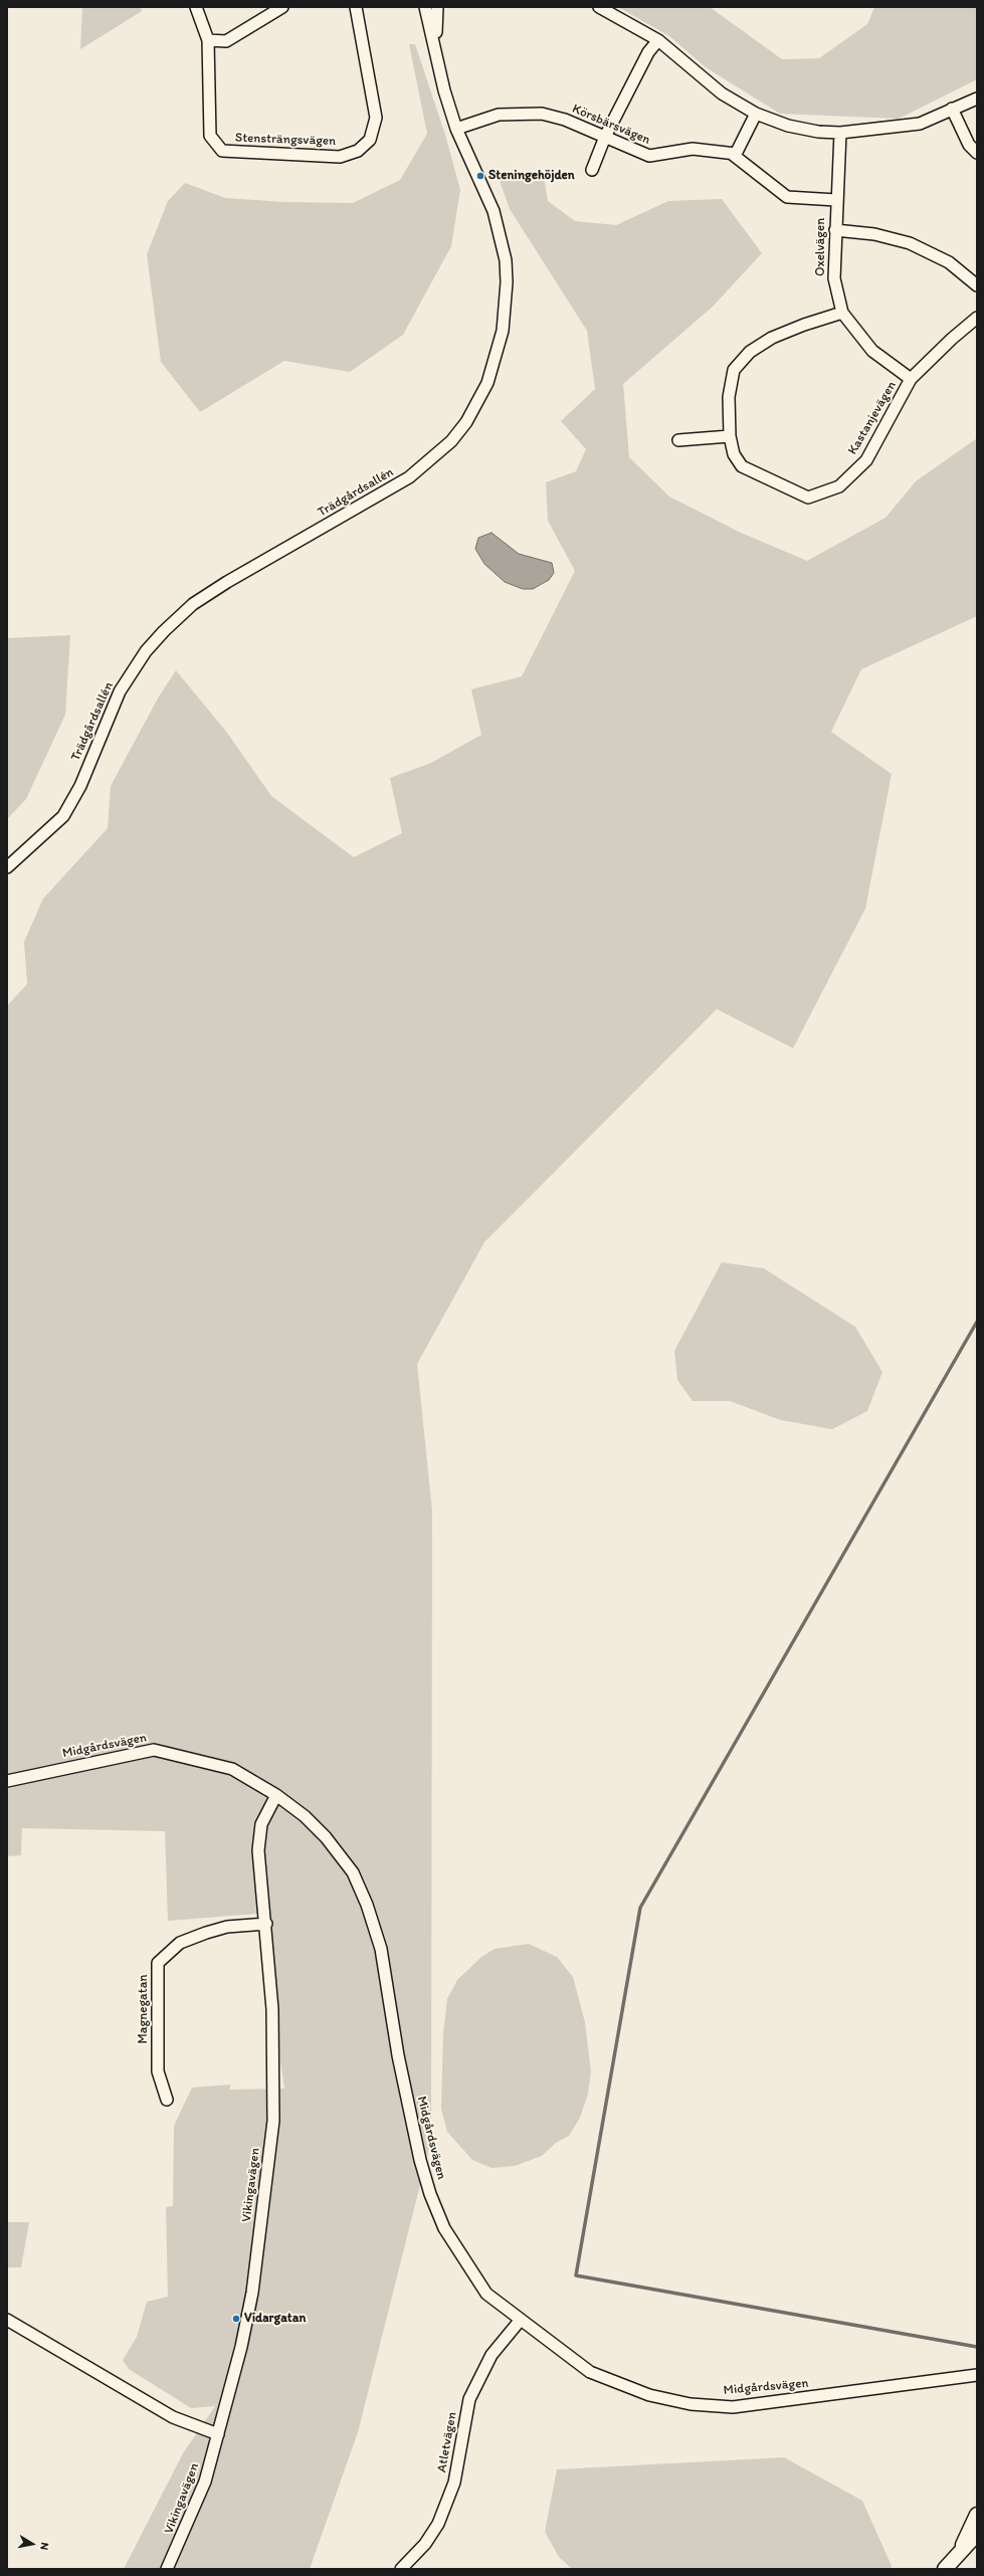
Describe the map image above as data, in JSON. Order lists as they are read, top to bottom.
{
  "streets": {
    "street": [
      "Körsbärsvägen",
      "Stensträngsvägen",
      "Oxelvägen",
      "Kastanjevägen",
      "Trädgårdsallén",
      "Midgårdsvägen",
      "Magnegatan",
      "Vikingavägen",
      "Atletvägen"
    ]
  },
  "crossings": [
    ["Körsbärsvägen", "Trädgårdsallén"],
    ["Oxelvägen", "Kastanjevägen"],
    ["Midgårdsvägen", "Vikingavägen"],
    ["Midgårdsvägen", "Atletvägen"],
    ["Magnegatan", "Vikingavägen"]
  ],
  "places": ["Steningehöjden", "Vidargatan"],
  "north": "right"
}
